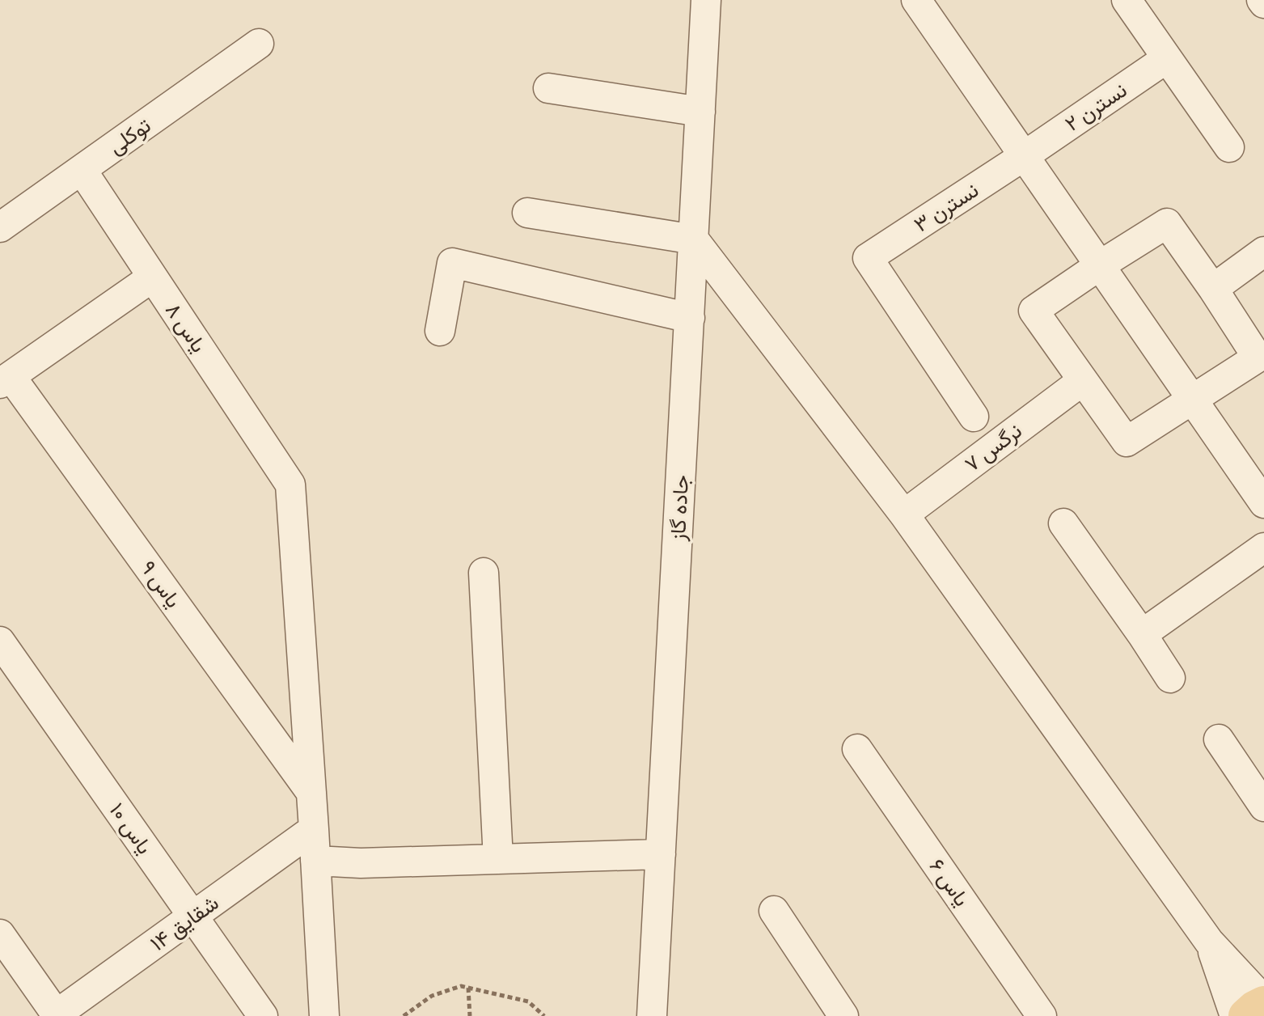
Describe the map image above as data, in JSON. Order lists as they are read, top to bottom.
{
  "streets": {
    "street": [
      "نسترن ۲",
      "توکلی",
      "نسترن ۳",
      "یاس ۸",
      "نرگس ۷",
      "جاده گاز",
      "یاس ۹",
      "یاس ۱۰",
      "یاس ۶",
      "شقایق ۱۴"
    ]
  },
  "crossings": [
    ["نسترن ۲", "نسترن ۳"],
    ["توکلی", "یاس ۸"],
    ["یاس ۸", "یاس ۹"],
    ["یاس ۱۰", "شقایق ۱۴"]
  ]
}
